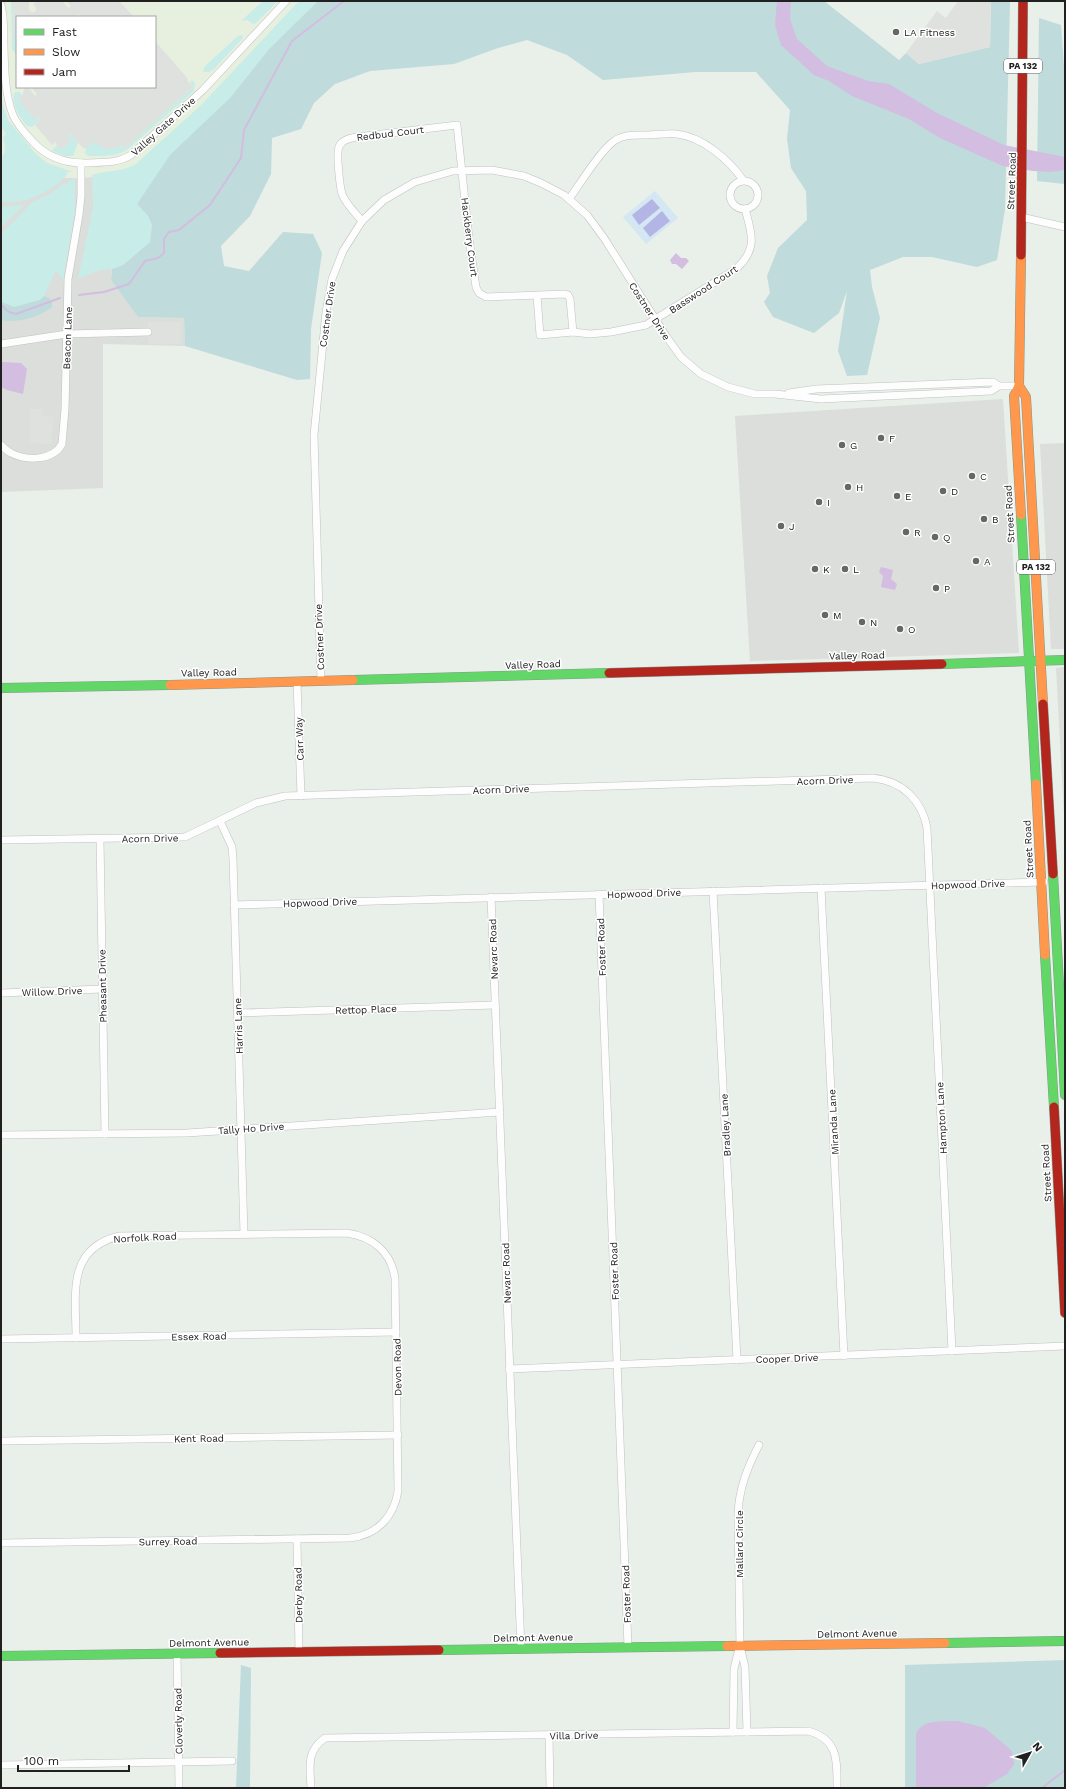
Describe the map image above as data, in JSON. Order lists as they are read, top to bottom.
{
  "streets": {
    "street": [
      "PA 132",
      "Valley Gate Drive",
      "Redbud Court",
      "Street Road",
      "Hackberry Court",
      "Basswood Court",
      "Costner Drive",
      "Beacon Lane",
      "Valley Road",
      "Carr Way",
      "Acorn Drive",
      "Hopwood Drive",
      "Foster Road",
      "Nevarc Road",
      "Pheasant Drive",
      "Willow Drive",
      "Rettop Place",
      "Harris Lane",
      "Hampton Lane",
      "Miranda Lane",
      "Bradley Lane",
      "Tally Ho Drive",
      "Norfolk Road",
      "Essex Road",
      "Cooper Drive",
      "Devon Road",
      "Kent Road",
      "Surrey Road",
      "Mallard Circle",
      "Derby Road",
      "Delmont Avenue",
      "Cloverly Road",
      "Villa Drive"
    ]
  },
  "crossings": [
    ["Valley Gate Drive", "Beacon Lane"],
    ["Redbud Court", "Hackberry Court"],
    ["Redbud Court", "Costner Drive"],
    ["Street Road", "Costner Drive"],
    ["Street Road", "Valley Road"],
    ["Street Road", "Hopwood Drive"],
    ["Hackberry Court", "Basswood Court"],
    ["Hackberry Court", "Costner Drive"],
    ["Basswood Court", "Costner Drive"],
    ["Costner Drive", "Valley Road"],
    ["Valley Road", "Carr Way"],
    ["Carr Way", "Acorn Drive"],
    ["Acorn Drive", "Hopwood Drive"],
    ["Acorn Drive", "Pheasant Drive"],
    ["Acorn Drive", "Harris Lane"],
    ["Acorn Drive", "Hampton Lane"],
    ["Hopwood Drive", "Foster Road"],
    ["Hopwood Drive", "Nevarc Road"],
    ["Hopwood Drive", "Harris Lane"],
    ["Hopwood Drive", "Hampton Lane"],
    ["Hopwood Drive", "Miranda Lane"],
    ["Hopwood Drive", "Bradley Lane"],
    ["Foster Road", "Cooper Drive"],
    ["Foster Road", "Delmont Avenue"],
    ["Nevarc Road", "Rettop Place"],
    ["Nevarc Road", "Tally Ho Drive"],
    ["Nevarc Road", "Cooper Drive"],
    ["Nevarc Road", "Delmont Avenue"],
    ["Pheasant Drive", "Willow Drive"],
    ["Pheasant Drive", "Tally Ho Drive"],
    ["Rettop Place", "Harris Lane"],
    ["Harris Lane", "Tally Ho Drive"],
    ["Harris Lane", "Norfolk Road"],
    ["Hampton Lane", "Cooper Drive"],
    ["Miranda Lane", "Cooper Drive"],
    ["Bradley Lane", "Cooper Drive"],
    ["Norfolk Road", "Essex Road"],
    ["Norfolk Road", "Devon Road"],
    ["Essex Road", "Devon Road"],
    ["Devon Road", "Kent Road"],
    ["Devon Road", "Surrey Road"],
    ["Surrey Road", "Derby Road"],
    ["Mallard Circle", "Delmont Avenue"],
    ["Derby Road", "Delmont Avenue"],
    ["Delmont Avenue", "Cloverly Road"]
  ],
  "places": [
    "LA Fitness",
    "F",
    "G",
    "C",
    "H",
    "D",
    "E",
    "I",
    "B",
    "J",
    "R",
    "Q",
    "A",
    "K",
    "L",
    "P",
    "M",
    "N",
    "O"
  ],
  "legend": ["Fast", "Slow", "Jam"],
  "scale_bar": "100 m",
  "north": "top right"
}
